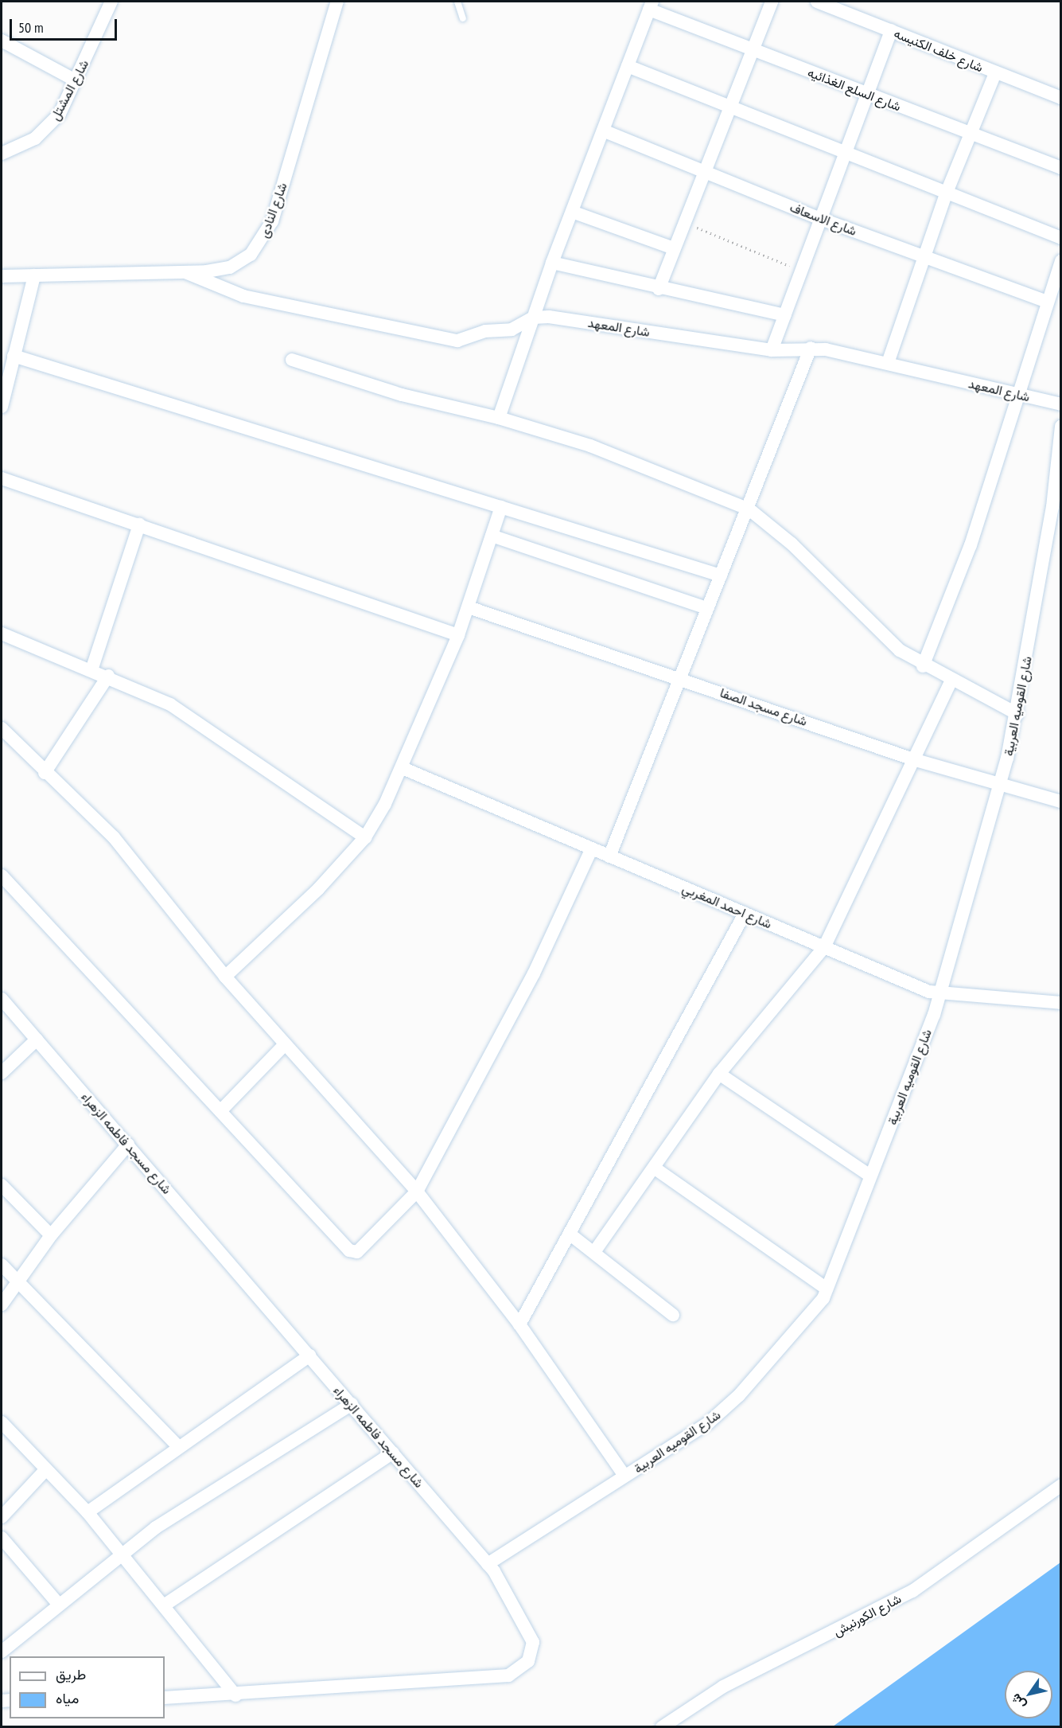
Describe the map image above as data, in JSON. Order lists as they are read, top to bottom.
{
  "streets": {
    "street": [
      "شارع خلف الكنيسه",
      "شارع السلع الغذائيه",
      "شارع المشتل",
      "شارع النادى",
      "شارع الاسعاف",
      "شارع المعهد",
      "شارع القوميه العربية",
      "شارع مسجد الصفا",
      "شارع احمد المغربي",
      "شارع مسجد فاطمه الزهراء",
      "شارع الكورنيش"
    ]
  },
  "crossings": [
    ["شارع القوميه العربية", "شارع مسجد الصفا"],
    ["شارع القوميه العربية", "شارع احمد المغربي"],
    ["شارع القوميه العربية", "شارع مسجد فاطمه الزهراء"]
  ],
  "legend": ["طريق", "مياه"],
  "scale_bar": "50 m",
  "north": "bottom left"
}
